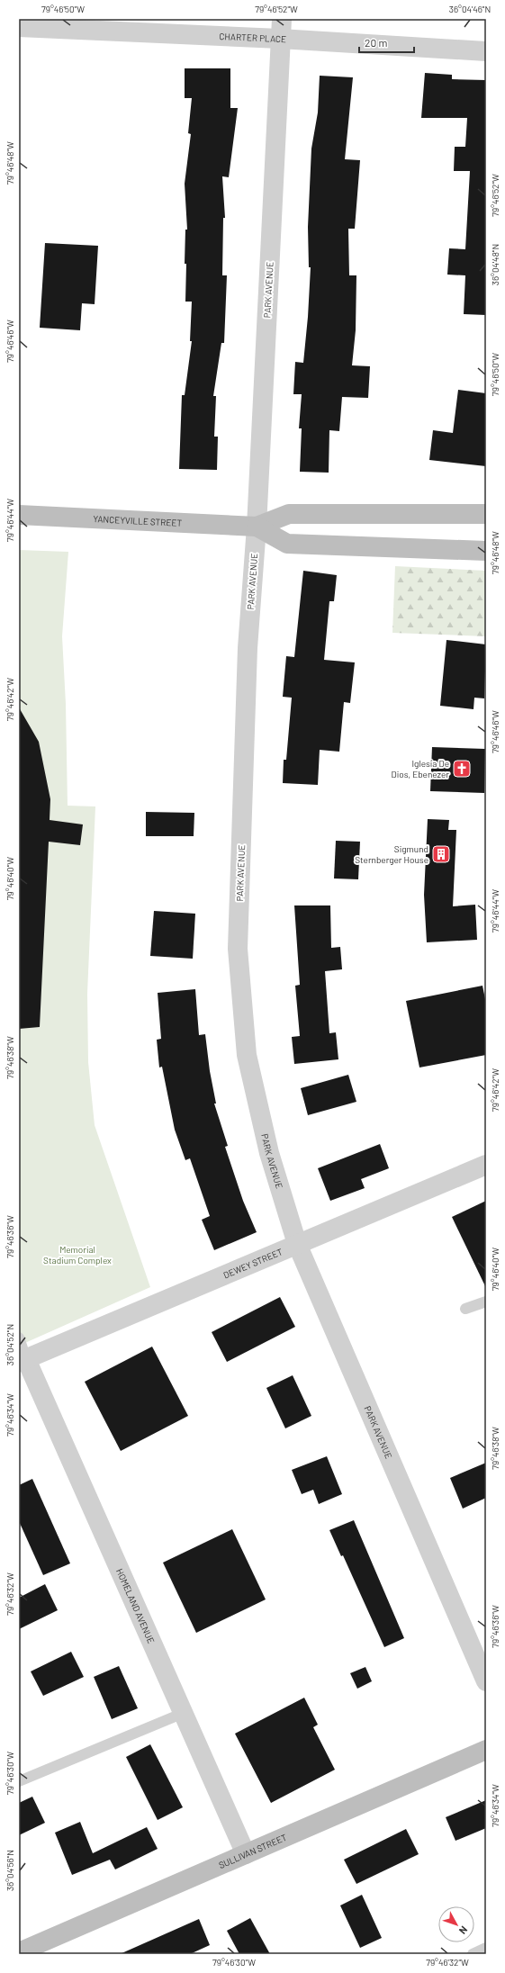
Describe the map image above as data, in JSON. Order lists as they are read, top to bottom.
{
  "streets": {
    "street": [
      "CHARTER PLACE",
      "PARK AVENUE",
      "YANCEYVILLE STREET",
      "DEWEY STREET",
      "HOMELAND AVENUE",
      "SULLIVAN STREET"
    ]
  },
  "crossings": [
    ["CHARTER PLACE", "PARK AVENUE"],
    ["PARK AVENUE", "YANCEYVILLE STREET"],
    ["PARK AVENUE", "DEWEY STREET"],
    ["DEWEY STREET", "HOMELAND AVENUE"],
    ["HOMELAND AVENUE", "SULLIVAN STREET"]
  ],
  "parks": ["Memorial Stadium Complex"],
  "places": {
    "church": ["Iglesia De Dios, Ebenezer"],
    "building": ["Sigmund Sternberger House"]
  },
  "scale_bar": "20 m",
  "north": "bottom right",
  "coordinates": [
    "79°46'50\"W",
    "79°46'52\"W",
    "36°04'46\"N",
    "79°46'48\"W",
    "36°04'48\"N",
    "79°46'46\"W",
    "79°46'44\"W",
    "79°46'42\"W",
    "79°46'40\"W",
    "79°46'38\"W",
    "79°46'36\"W",
    "36°04'52\"N",
    "79°46'34\"W",
    "79°46'32\"W",
    "79°46'30\"W",
    "36°04'56\"N"
  ]
}
